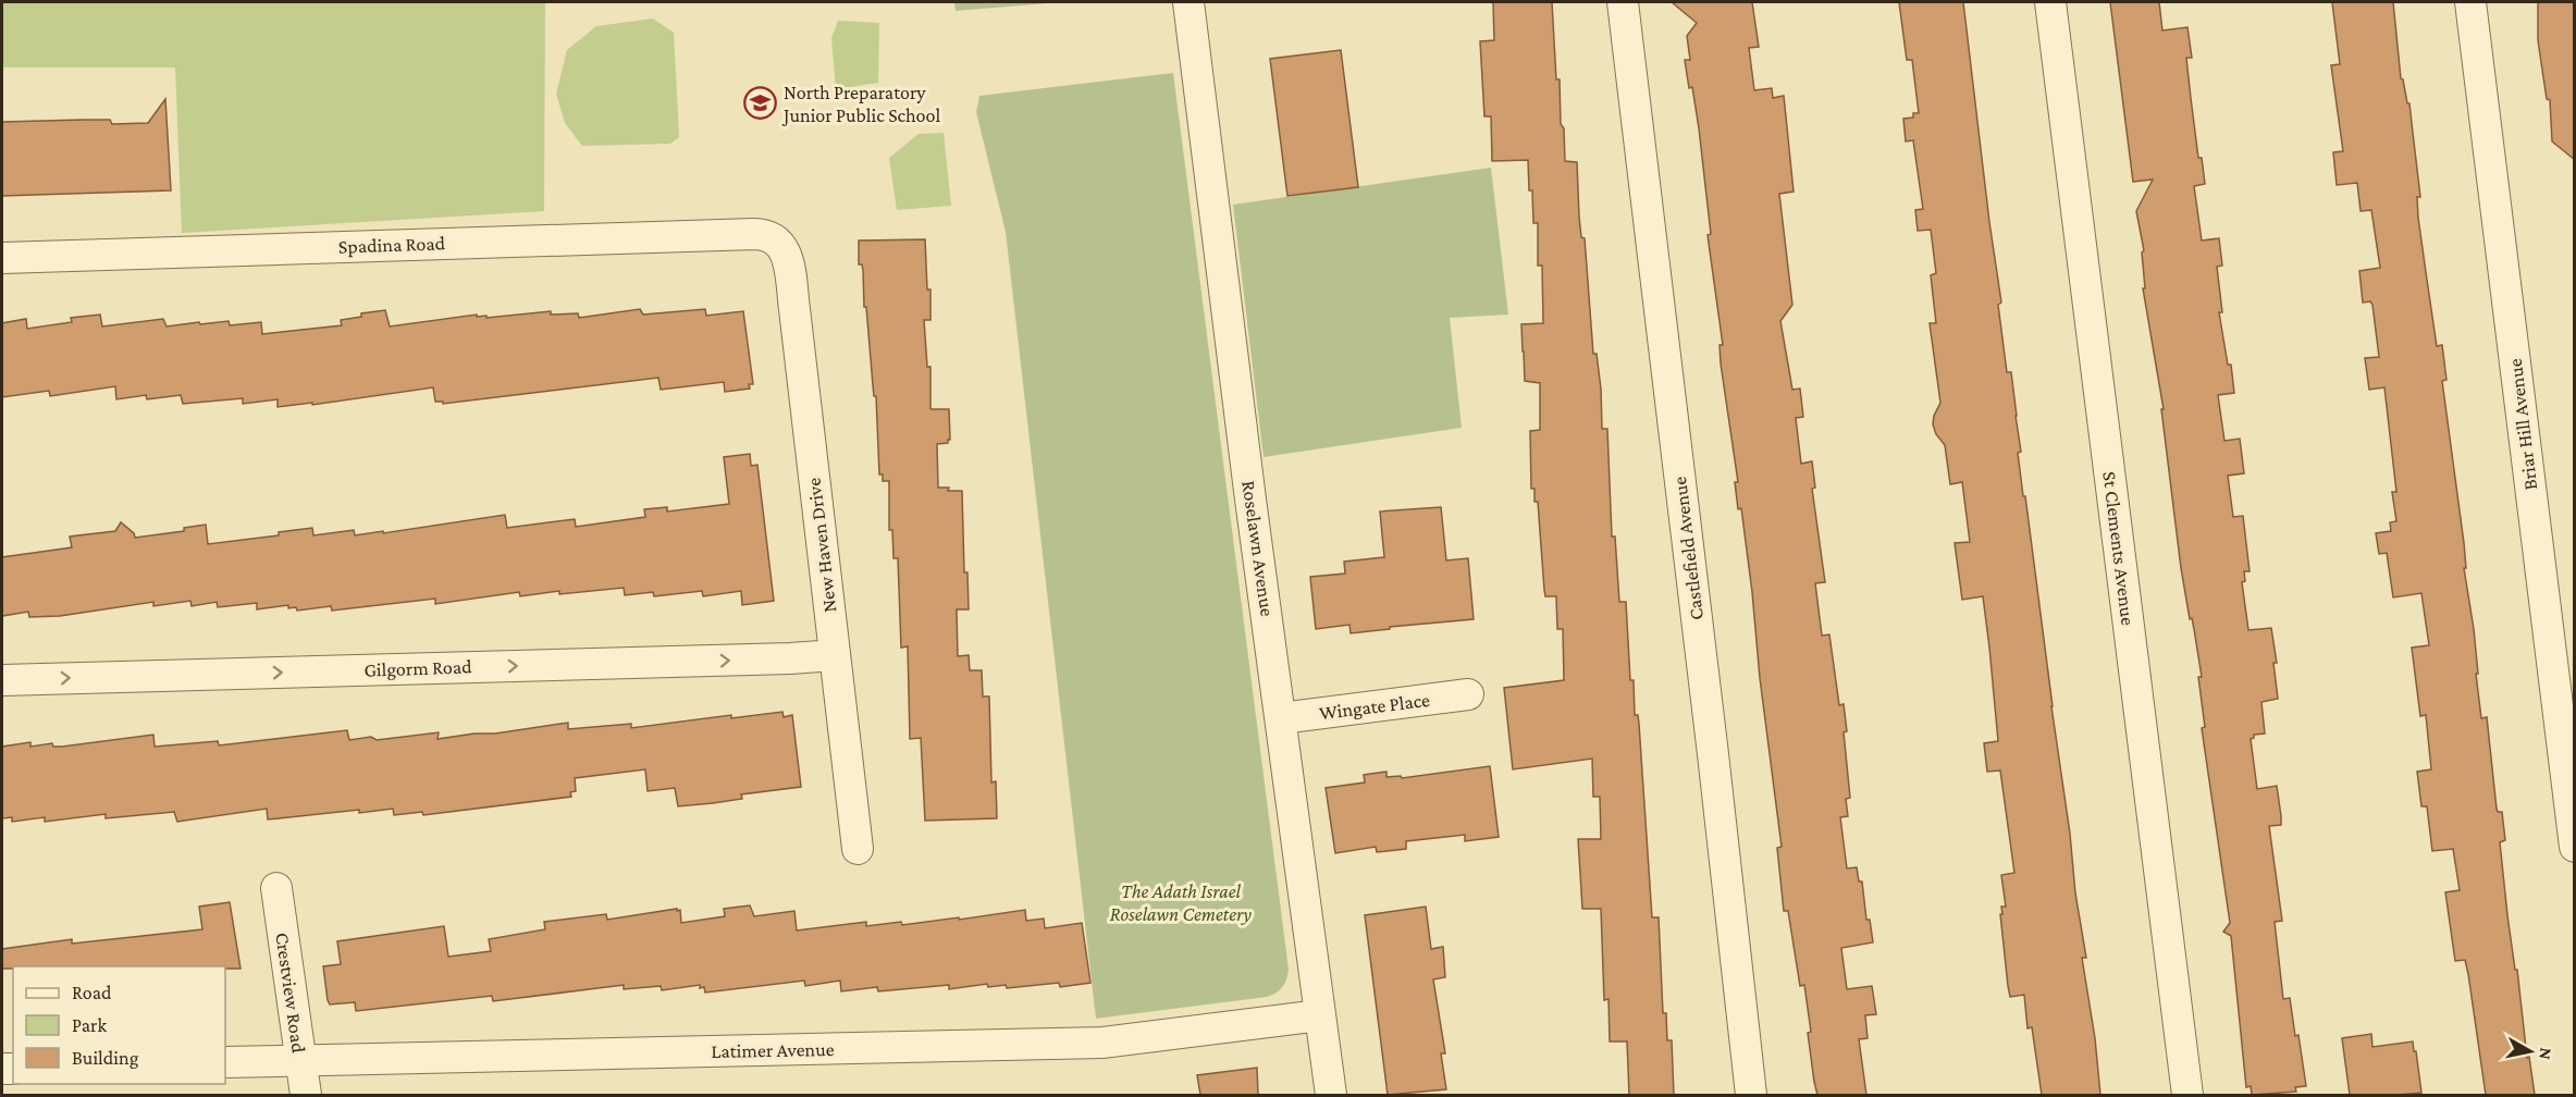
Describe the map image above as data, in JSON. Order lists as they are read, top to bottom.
{
  "streets": {
    "street": [
      "Spadina Road",
      "Briar Hill Avenue",
      "New Haven Drive",
      "Roselawn Avenue",
      "Castlefield Avenue",
      "St Clements Avenue",
      "Gilgorm Road",
      "Wingate Place",
      "Crestview Road",
      "Latimer Avenue"
    ]
  },
  "crossings": [
    ["Spadina Road", "New Haven Drive"],
    ["New Haven Drive", "Gilgorm Road"],
    ["Roselawn Avenue", "Wingate Place"],
    ["Roselawn Avenue", "Latimer Avenue"],
    ["Crestview Road", "Latimer Avenue"]
  ],
  "one_way": ["Gilgorm Road"],
  "parks": ["The Adath Israel Roselawn Cemetery"],
  "places": {
    "school or university": ["North Preparatory Junior Public School"]
  },
  "legend": ["Road", "Park", "Building"],
  "north": "right"
}
